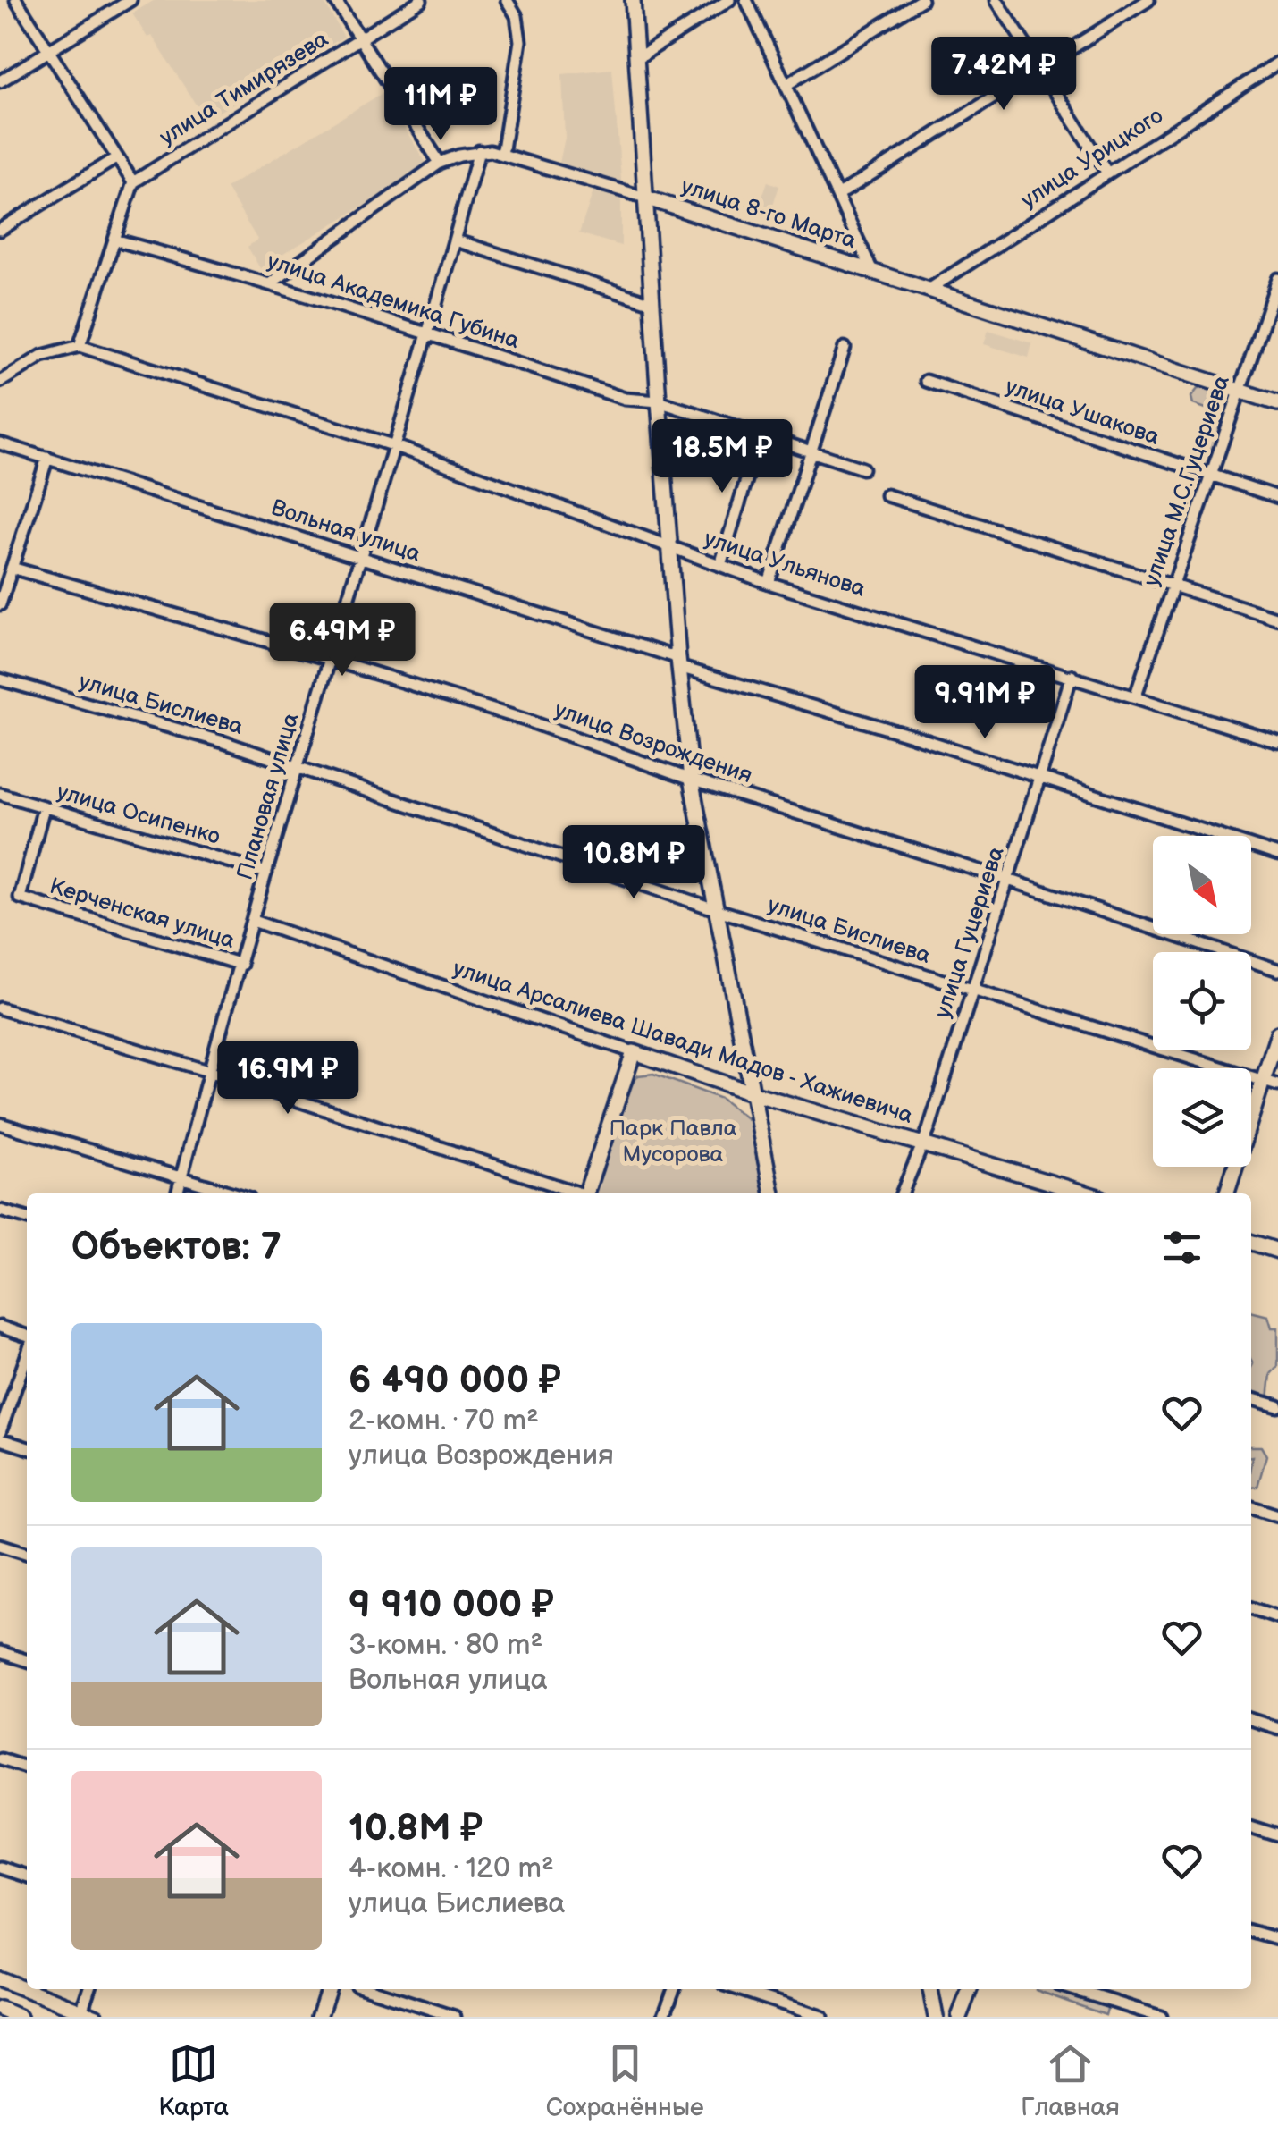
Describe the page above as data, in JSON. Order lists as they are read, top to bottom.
{
  "streets": {
    "street": [
      "улица Тимирязева",
      "улица Урицкого",
      "улица 8-го Марта",
      "улица Академика Губина",
      "улица Ушакова",
      "улица М.С.Гуцериева",
      "Вольная улица",
      "улица Ульянова",
      "улица Бислиева",
      "улица Возрождения",
      "Плановая улица",
      "улица Осипенко",
      "Керченская улица",
      "улица Гуцериева",
      "улица Арсалиева Шавади Мадов - Хажиевича"
    ]
  },
  "crossings": [
    ["улица Урицкого", "улица 8-го Марта"],
    ["улица 8-го Марта", "улица Академика Губина"],
    ["улица 8-го Марта", "улица М.С.Гуцериева"],
    ["улица 8-го Марта", "Плановая улица"],
    ["улица Академика Губина", "Плановая улица"],
    ["улица Ушакова", "улица М.С.Гуцериева"],
    ["улица М.С.Гуцериева", "улица Ульянова"],
    ["Вольная улица", "Плановая улица"],
    ["Вольная улица", "улица Гуцериева"],
    ["улица Ульянова", "Плановая улица"],
    ["улица Ульянова", "улица Гуцериева"],
    ["улица Бислиева", "Плановая улица"],
    ["улица Бислиева", "улица Гуцериева"],
    ["улица Возрождения", "Плановая улица"],
    ["улица Возрождения", "улица Гуцериева"],
    ["Плановая улица", "улица Осипенко"],
    ["Плановая улица", "Керченская улица"],
    ["Плановая улица", "улица Арсалиева Шавади Мадов - Хажиевича"],
    ["улица Осипенко", "Керченская улица"],
    ["улица Гуцериева", "улица Арсалиева Шавади Мадов - Хажиевича"]
  ],
  "parks": ["Парк Павла Мусорова"],
  "north": "bottom right",
  "page": {
    "price": [
      "7.42M ₽",
      "11M ₽",
      "18.5M ₽",
      "6.49M ₽",
      "9.91M ₽",
      "10.8M ₽",
      "16.9M ₽"
    ],
    "heading": "Объектов: 7",
    "list": [
      {
        "name": "6 490 000 ₽",
        "note": "2-комн. · 70 m² · улица Возрождения"
      },
      {
        "name": "9 910 000 ₽",
        "note": "3-комн. · 80 m² · Вольная улица"
      },
      {
        "name": "10.8M ₽",
        "note": "4-комн. · 120 m² · улица Бислиева"
      }
    ],
    "tabs": ["Карта", "Сохранённые", "Главная"]
  }
}
